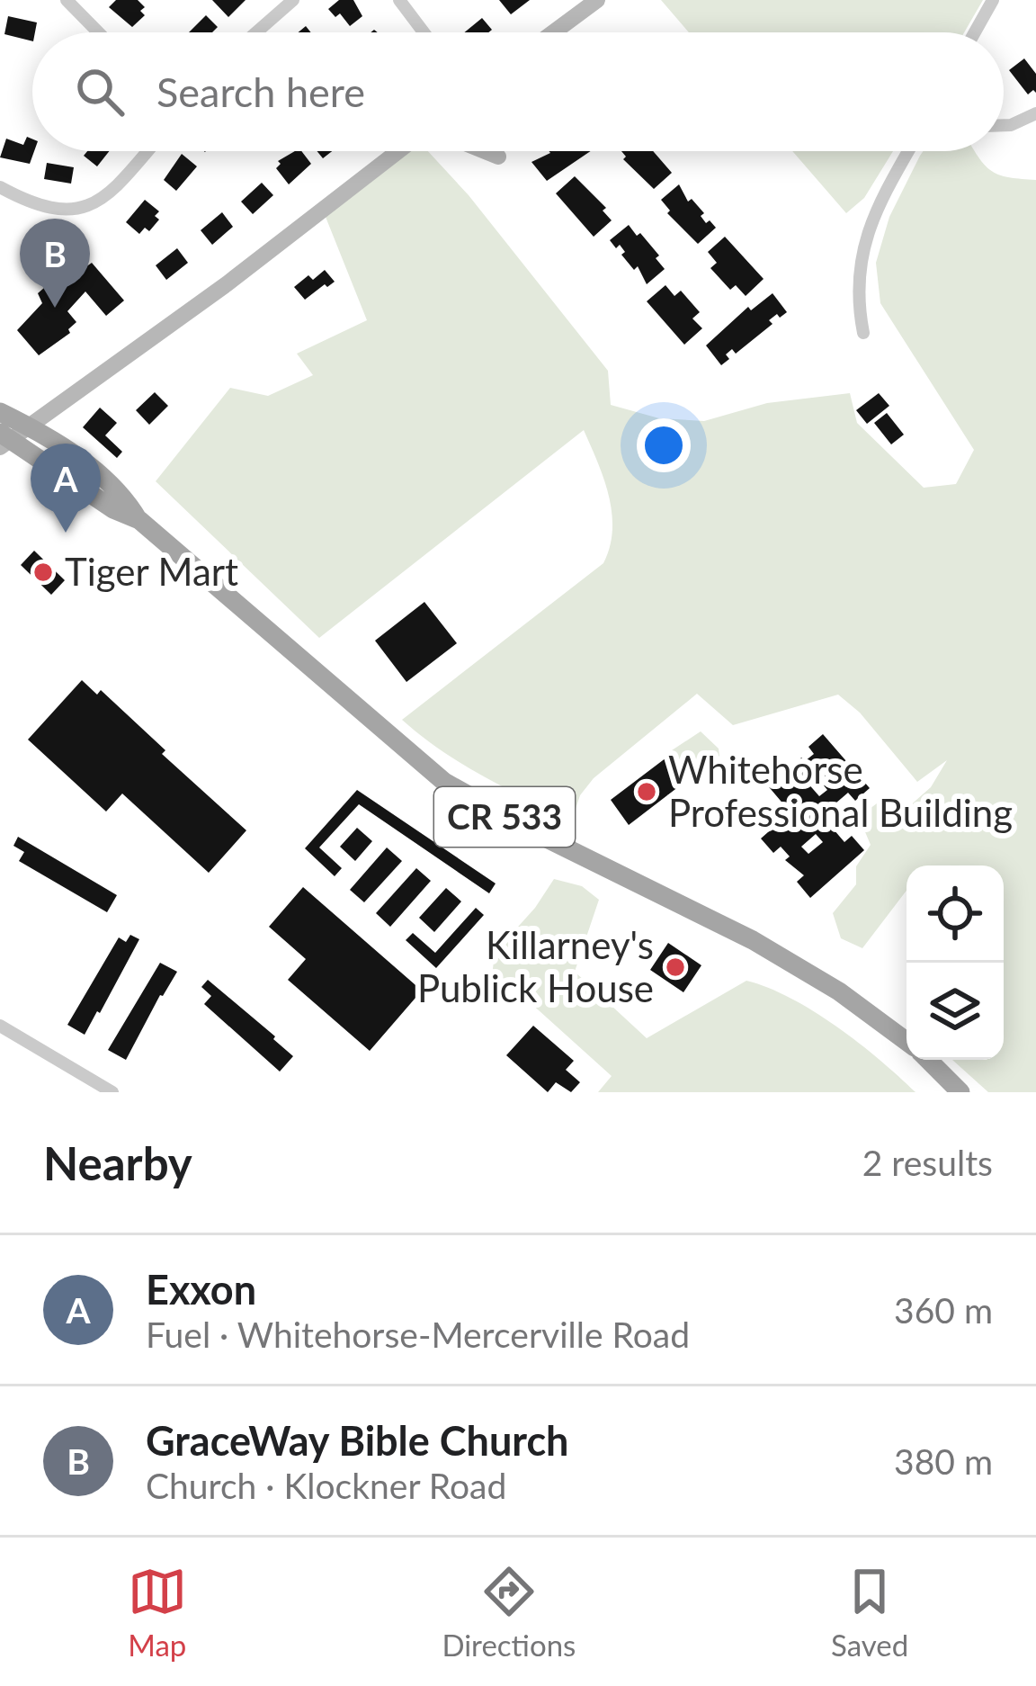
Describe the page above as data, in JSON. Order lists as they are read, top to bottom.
{
  "streets": {
    "main road": ["CR 533"]
  },
  "places": ["Tiger Mart", "Whitehorse Professional Building", "Killarney's Publick House"],
  "page": {
    "search": "Search here",
    "pins": ["B", "A"],
    "heading": ["Nearby", "2 results"],
    "list": [
      {
        "mark": "A",
        "name": "Exxon",
        "note": "Fuel · Whitehorse-Mercerville Road",
        "value": "360 m"
      },
      {
        "mark": "B",
        "name": "GraceWay Bible Church",
        "note": "Church · Klockner Road",
        "value": "380 m"
      }
    ],
    "nav": ["Map", "Directions", "Saved"]
  }
}
